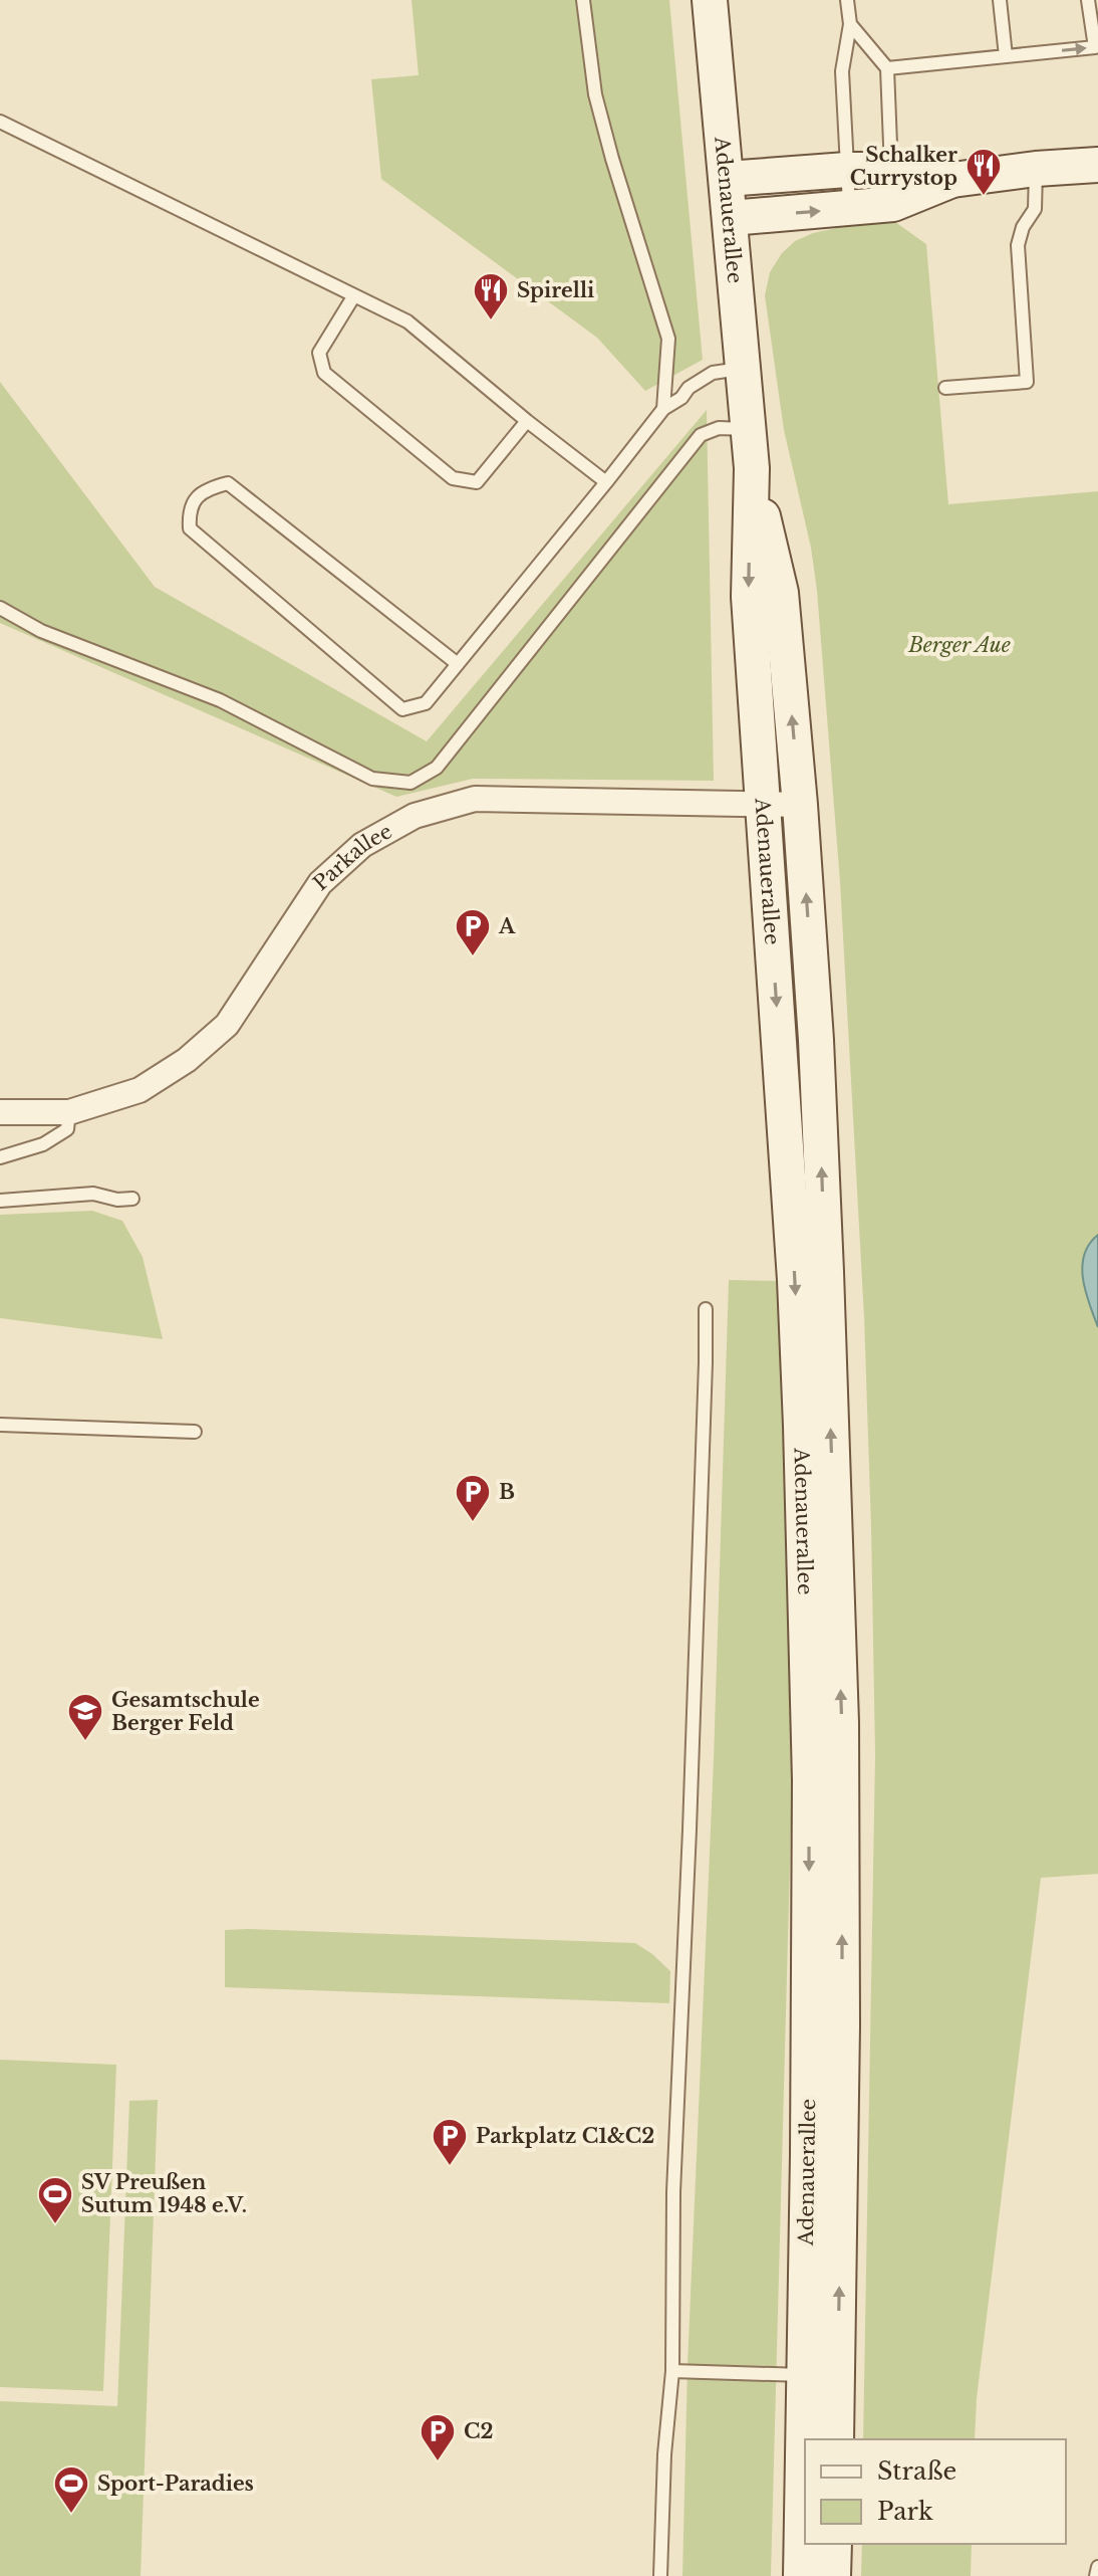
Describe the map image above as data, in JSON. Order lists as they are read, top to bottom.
{
  "streets": {
    "main road": ["Adenauerallee"],
    "street": ["Parkallee"]
  },
  "crossings": [
    ["Adenauerallee", "Parkallee"]
  ],
  "parks": ["Berger Aue"],
  "places": {
    "restaurant": ["Schalker Currystop", "Spirelli"],
    "parking": [
      "A",
      "B",
      "Parkplatz C1&C2",
      "C2"
    ],
    "school or university": ["Gesamtschule Berger Feld"],
    "sports": ["SV Preußen Sutum 1948 e.V.", "Sport-Paradies"]
  },
  "legend": ["Straße", "Park"]
}
